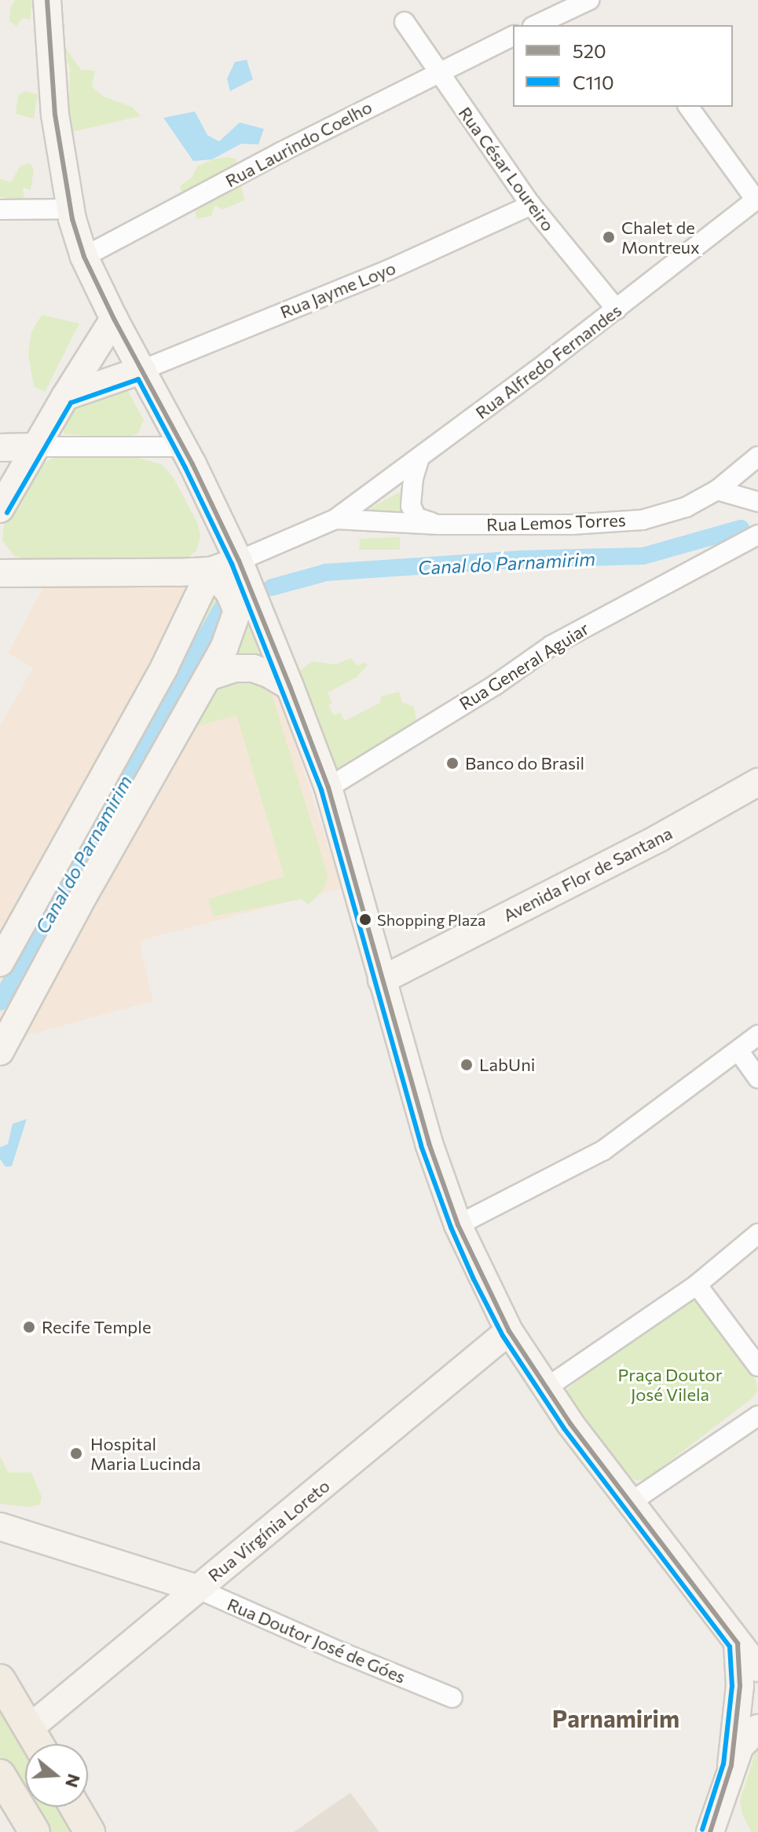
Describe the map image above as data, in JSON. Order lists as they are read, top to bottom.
{
  "streets": {
    "main road": ["Avenida Flor de Santana", "Rua Virgínia Loreto", "Rua Doutor José de Góes"],
    "street": [
      "Rua Laurindo Coelho",
      "Rua César Loureiro",
      "Rua Jayme Loyo",
      "Rua Alfredo Fernandes",
      "Rua Lemos Torres",
      "Rua General Aguiar"
    ]
  },
  "crossings": [
    ["Rua Laurindo Coelho", "Rua César Loureiro"],
    ["Rua César Loureiro", "Rua Jayme Loyo"],
    ["Rua César Loureiro", "Rua Alfredo Fernandes"],
    ["Rua Alfredo Fernandes", "Rua Lemos Torres"],
    ["Rua Virgínia Loreto", "Rua Doutor José de Góes"]
  ],
  "districts": ["Parnamirim"],
  "water": ["Canal do Parnamirim"],
  "parks": ["Praça Doutor José Vilela"],
  "places": [
    "Chalet de Montreux",
    "Banco do Brasil",
    "Shopping Plaza",
    "LabUni",
    "Recife Temple",
    "Hospital Maria Lucinda"
  ],
  "lines": ["transit line 520", "transit line C110"],
  "legend": ["520", "C110"],
  "north": "right"
}
